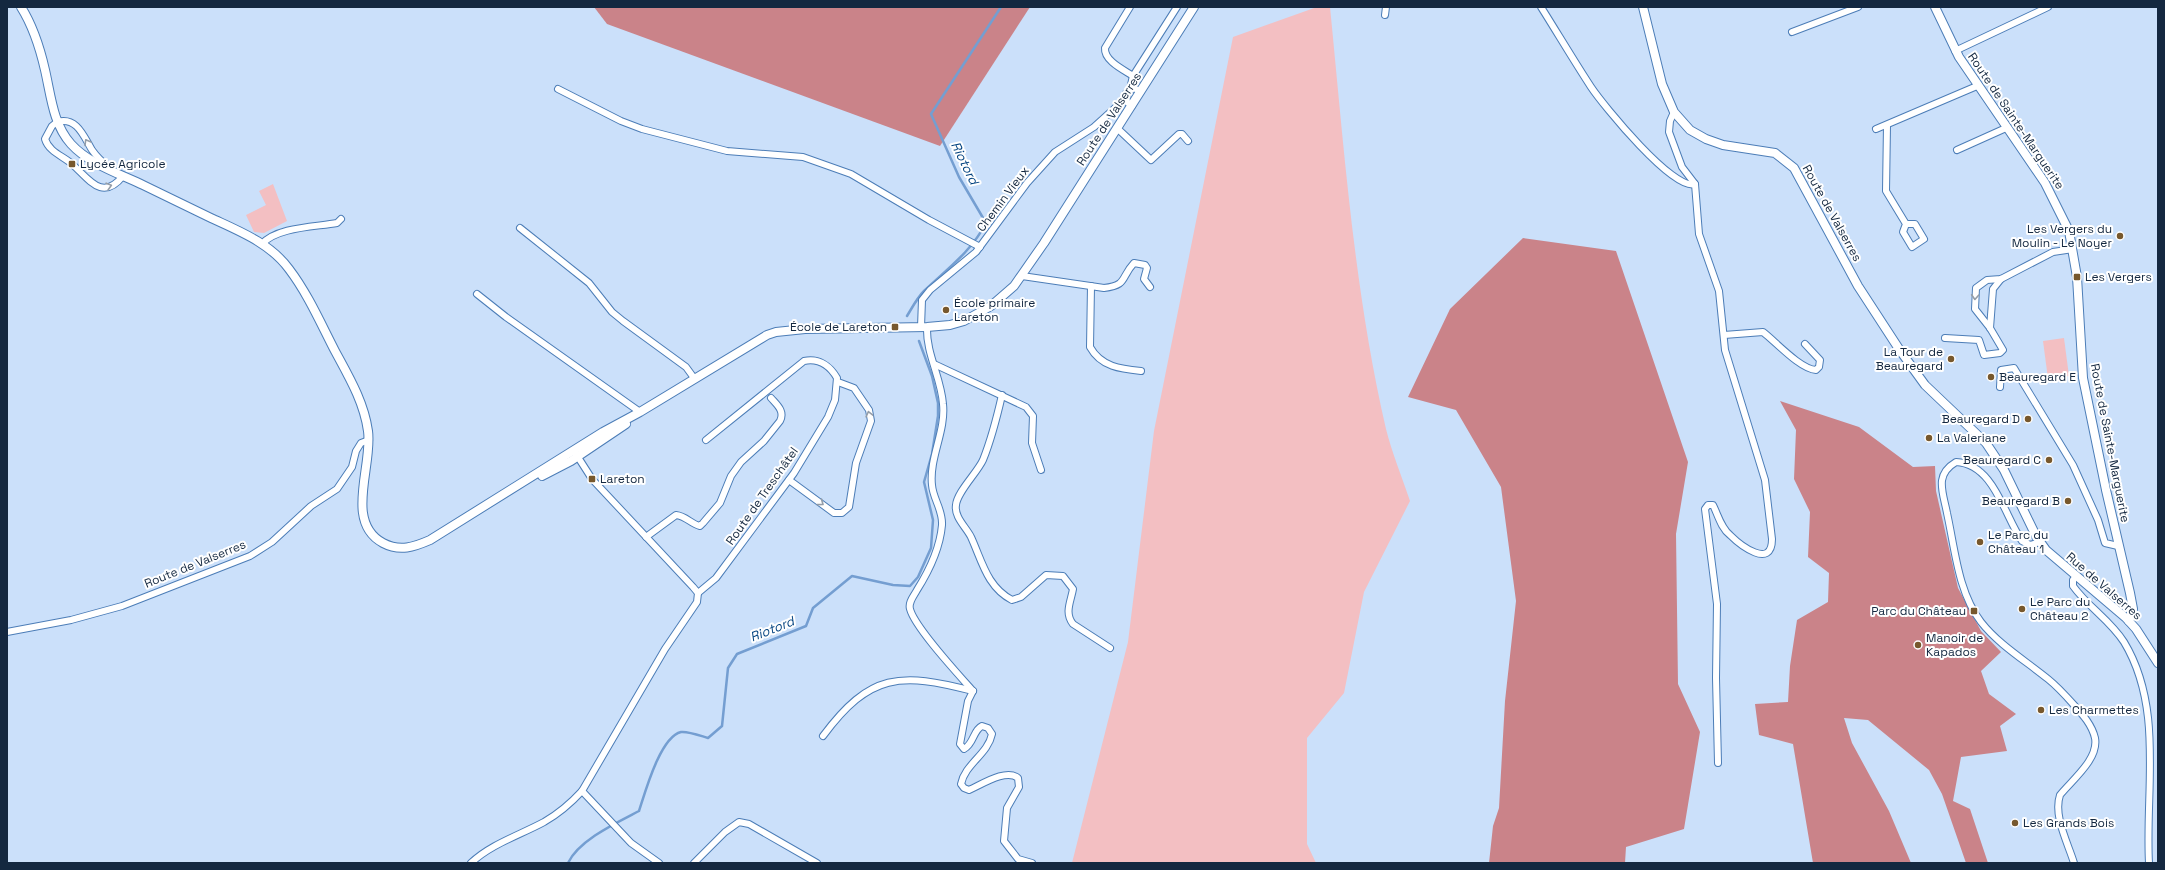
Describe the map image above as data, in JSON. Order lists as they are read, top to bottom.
{
  "streets": {
    "street": [
      "Route de Valserres",
      "Route de Sainte-Marguerite",
      "Chemin Vieux",
      "Route de Treschâtel",
      "Rue de Valserres"
    ]
  },
  "crossings": [
    ["Route de Valserres", "Chemin Vieux"],
    ["Route de Valserres", "Rue de Valserres"],
    ["Route de Sainte-Marguerite", "Rue de Valserres"]
  ],
  "water": ["Riotord"],
  "places": {
    "transit": [
      "Lycée Agricole",
      "Les Vergers",
      "École de Lareton",
      "Lareton",
      "Parc du Château"
    ],
    "other": [
      "Les Vergers du Moulin - Le Noyer",
      "École primaire Lareton",
      "La Tour de Beauregard",
      "Beauregard E",
      "Beauregard D",
      "La Valeriane",
      "Beauregard C",
      "Beauregard B",
      "Le Parc du Château 1",
      "Le Parc du Château 2",
      "Manoir de Kapados",
      "Les Charmettes",
      "Les Grands Bois"
    ]
  }
}
